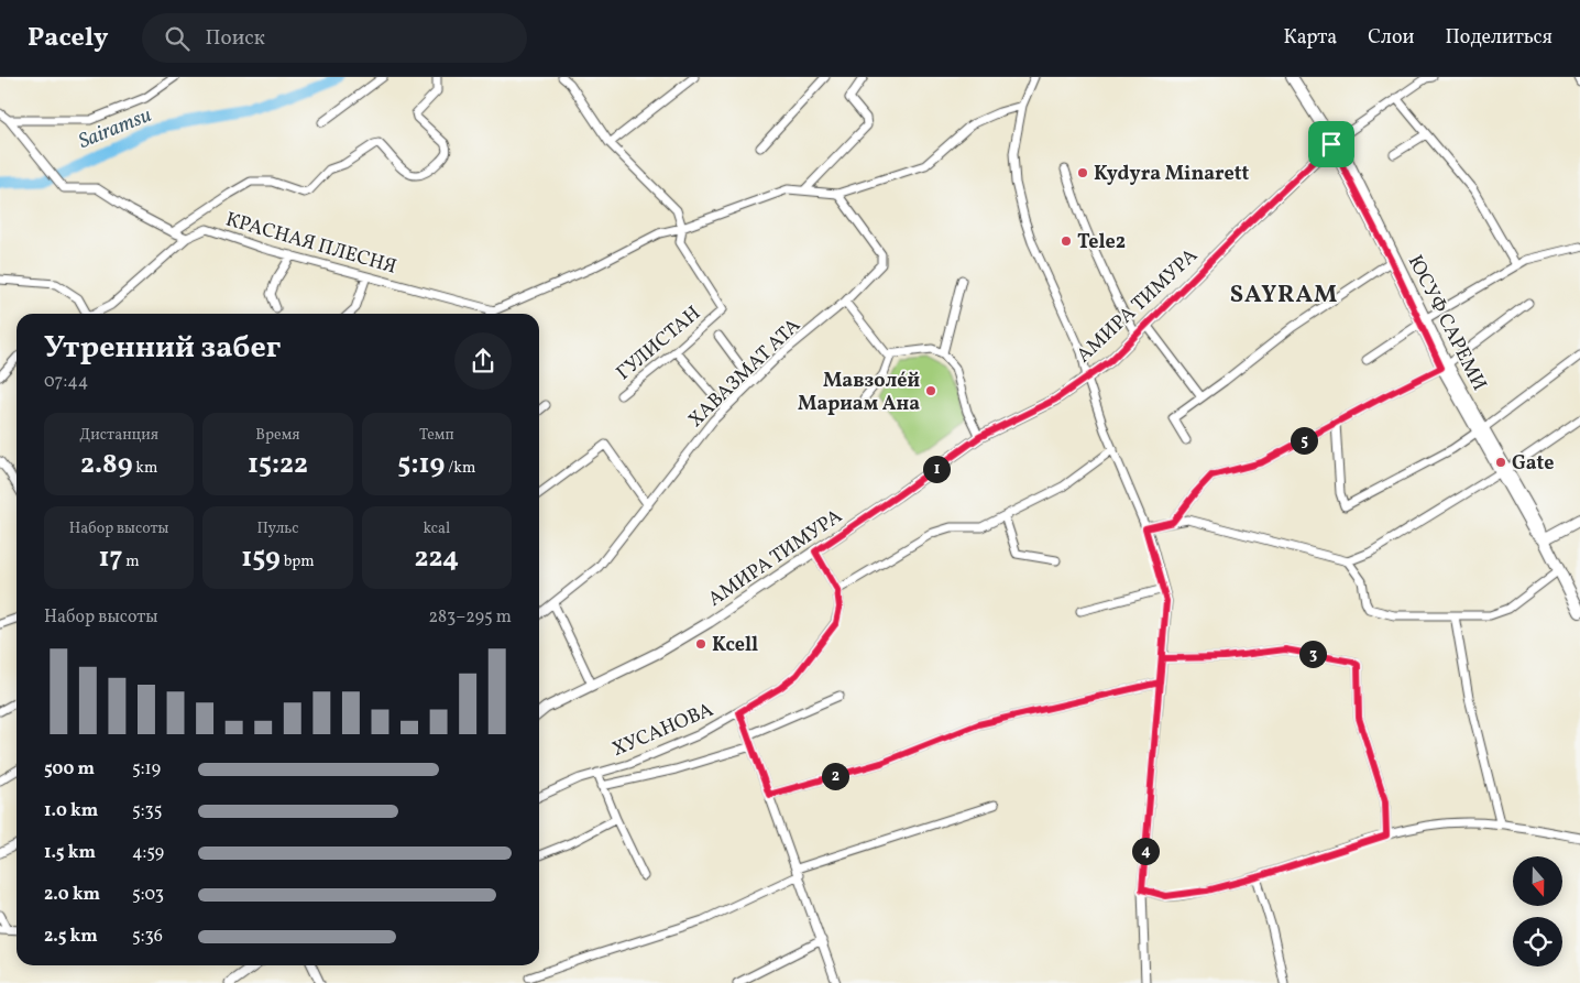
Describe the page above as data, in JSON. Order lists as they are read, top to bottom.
{
  "streets": {
    "main road": ["ЮСУФ САРЕМИ"],
    "street": [
      "КРАСНАЯ ПЛЕСНЯ",
      "АМИРА ТИМУРА",
      "ГУЛИСТАН",
      "ХАВАЗМАТ АТА",
      "ХУСАНОВА"
    ]
  },
  "crossings": [
    ["АМИРА ТИМУРА", "ЮСУФ САРЕМИ"],
    ["АМИРА ТИМУРА", "ХУСАНОВА"]
  ],
  "districts": ["SAYRAM"],
  "water": ["Sairamsu"],
  "places": [
    "Kydyra Minarett",
    "Tele2",
    "Мавзоле́й Мариам Ана",
    "Gate",
    "Kcell"
  ],
  "north": "bottom",
  "page": {
    "header": "Pacely",
    "search": "Поиск",
    "nav": ["Карта", "Слои", "Поделиться"],
    "heading": ["Утренний забег", "07:44"],
    "stats": [
      ["Дистанция", "2.89 km"],
      ["Время", "15:22"],
      ["Темп", "5:19 /km"],
      ["Набор высоты", "17 m"],
      ["Пульс", "159 bpm"],
      ["kcal", "224"]
    ],
    "pins": [
      "5",
      "1",
      "3",
      "2",
      "4"
    ],
    "chart": ["Набор высоты", "283–295 m"],
    "list": [
      {
        "name": "500 m",
        "note": "5:19"
      },
      {
        "name": "1.0 km",
        "note": "5:35"
      },
      {
        "name": "1.5 km",
        "note": "4:59"
      },
      {
        "name": "2.0 km",
        "note": "5:03"
      },
      {
        "name": "2.5 km",
        "note": "5:36"
      }
    ]
  }
}
